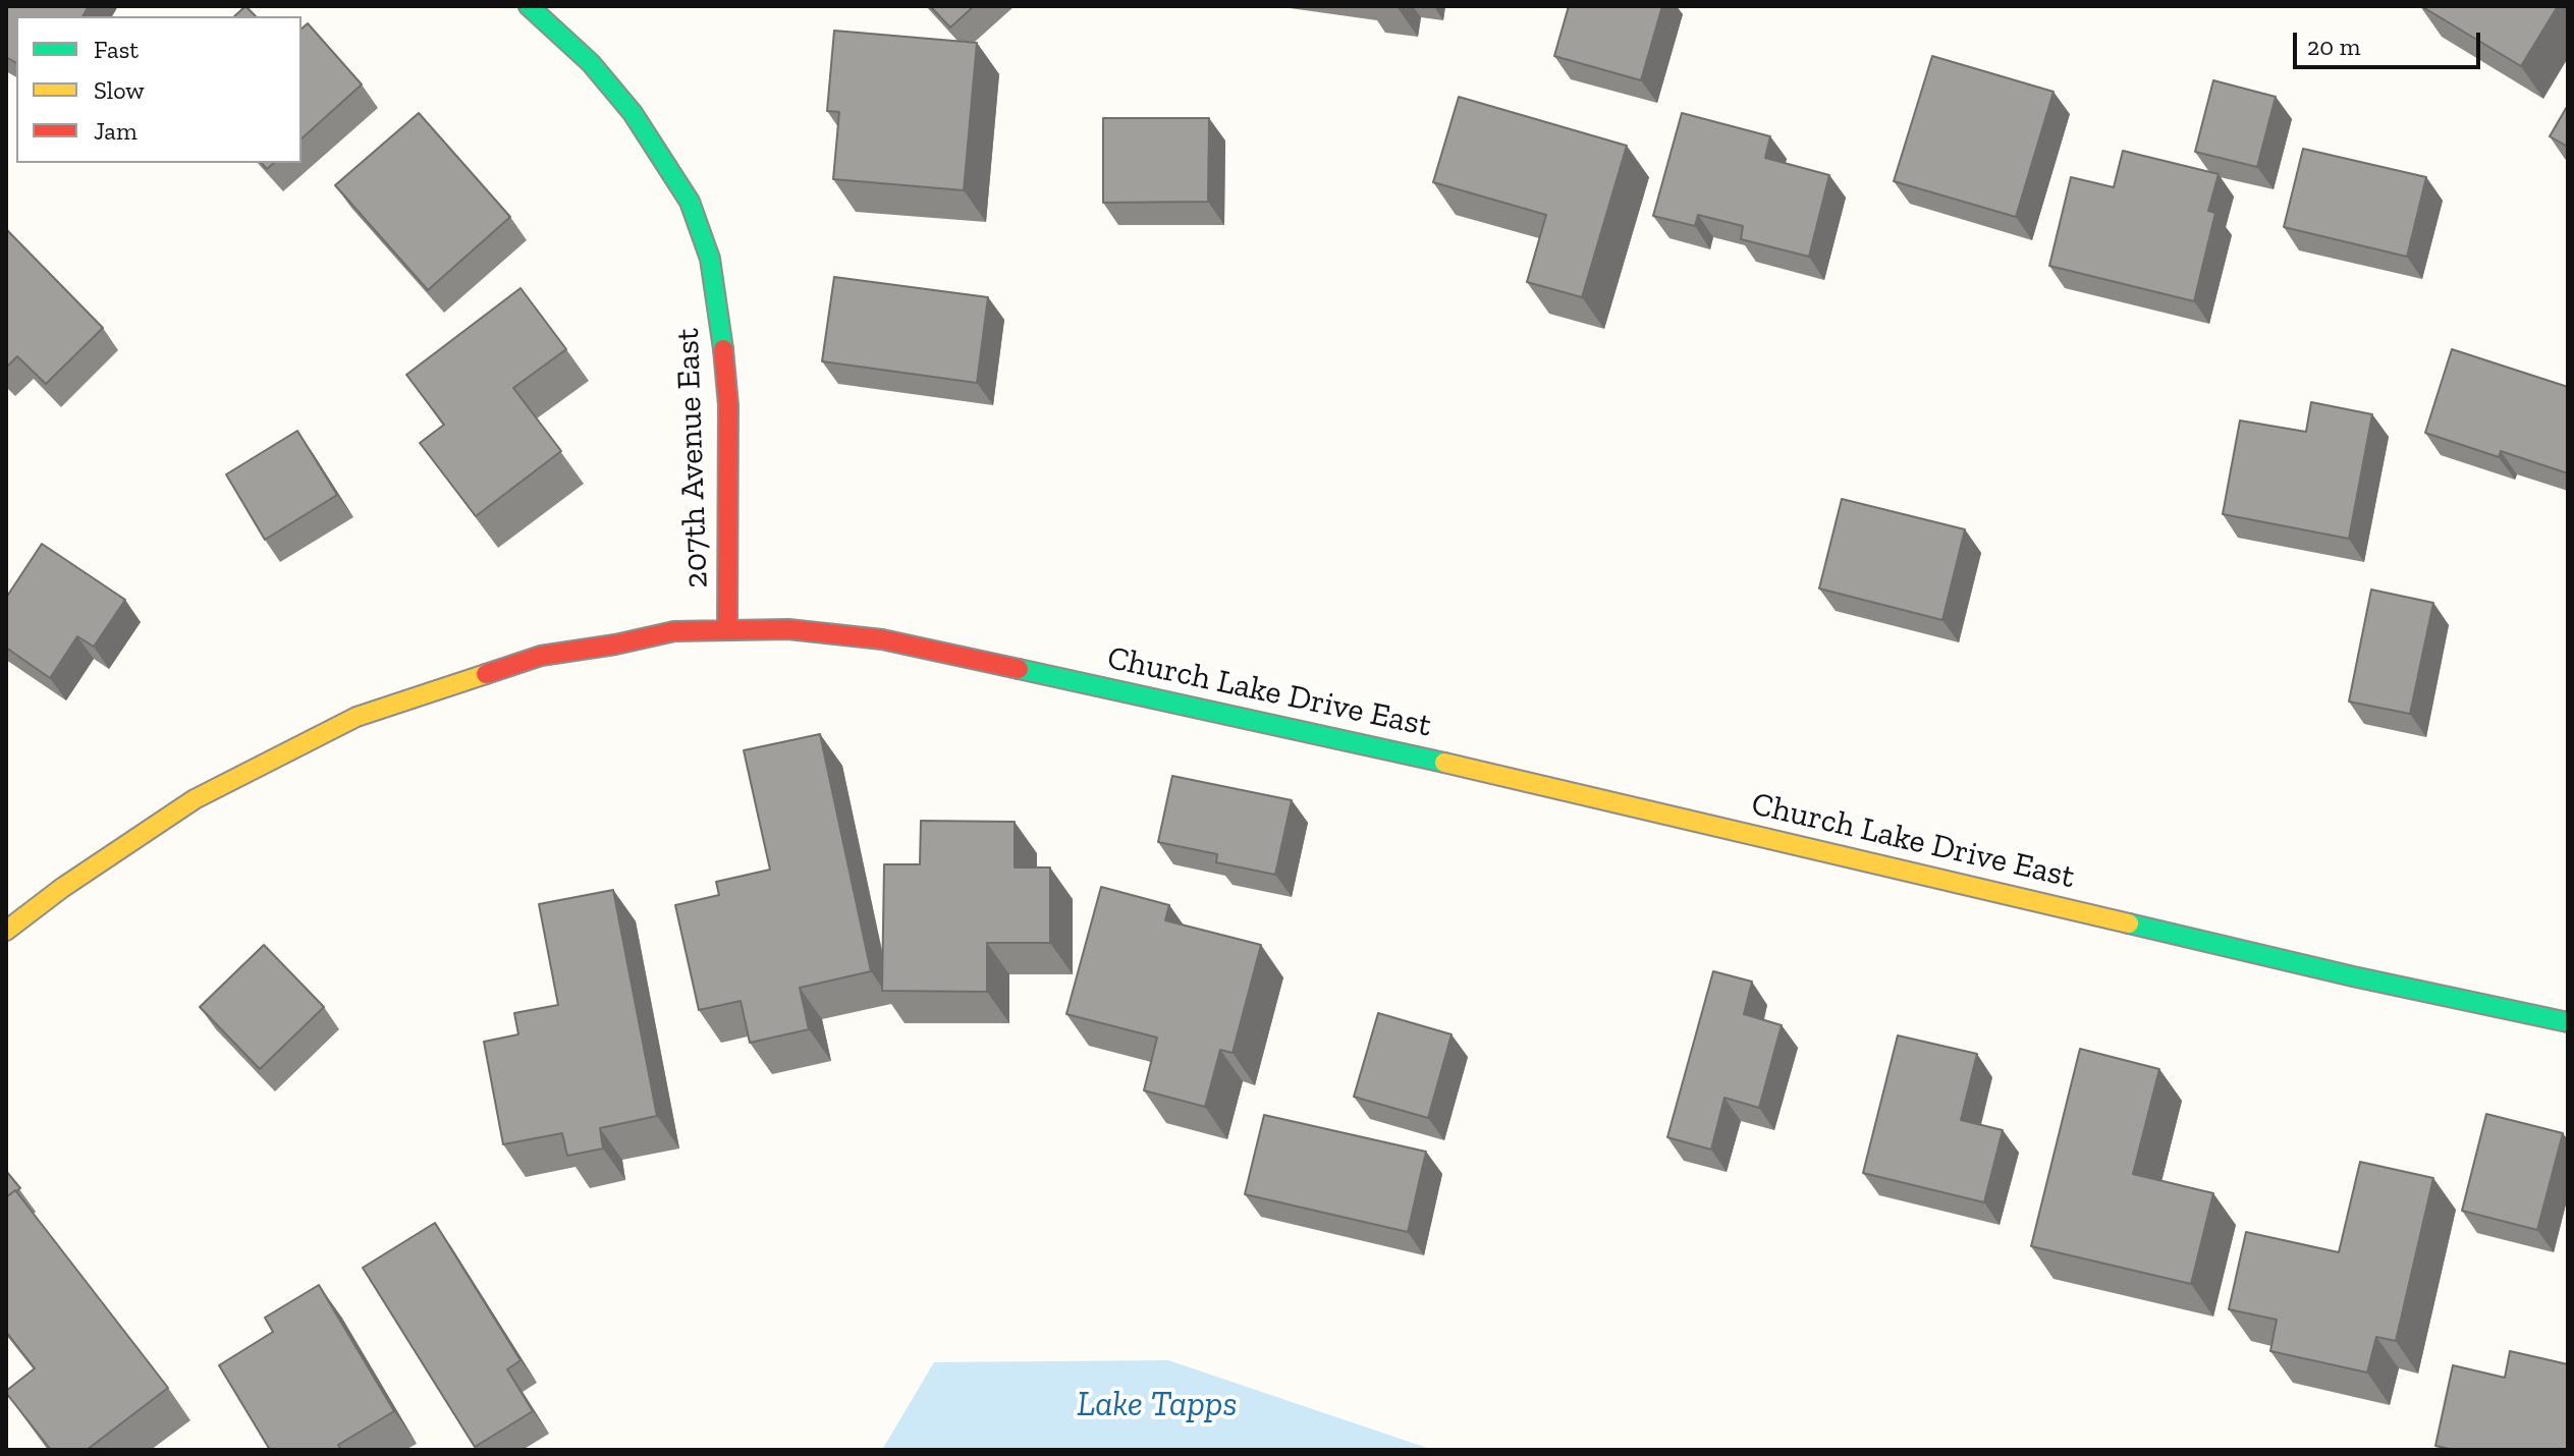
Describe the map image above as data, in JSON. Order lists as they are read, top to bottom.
{
  "streets": {
    "street": ["207th Avenue East", "Church Lake Drive East"]
  },
  "crossings": [
    ["207th Avenue East", "Church Lake Drive East"]
  ],
  "water": ["Lake Tapps"],
  "legend": ["Fast", "Slow", "Jam"],
  "scale_bar": "20 m"
}
